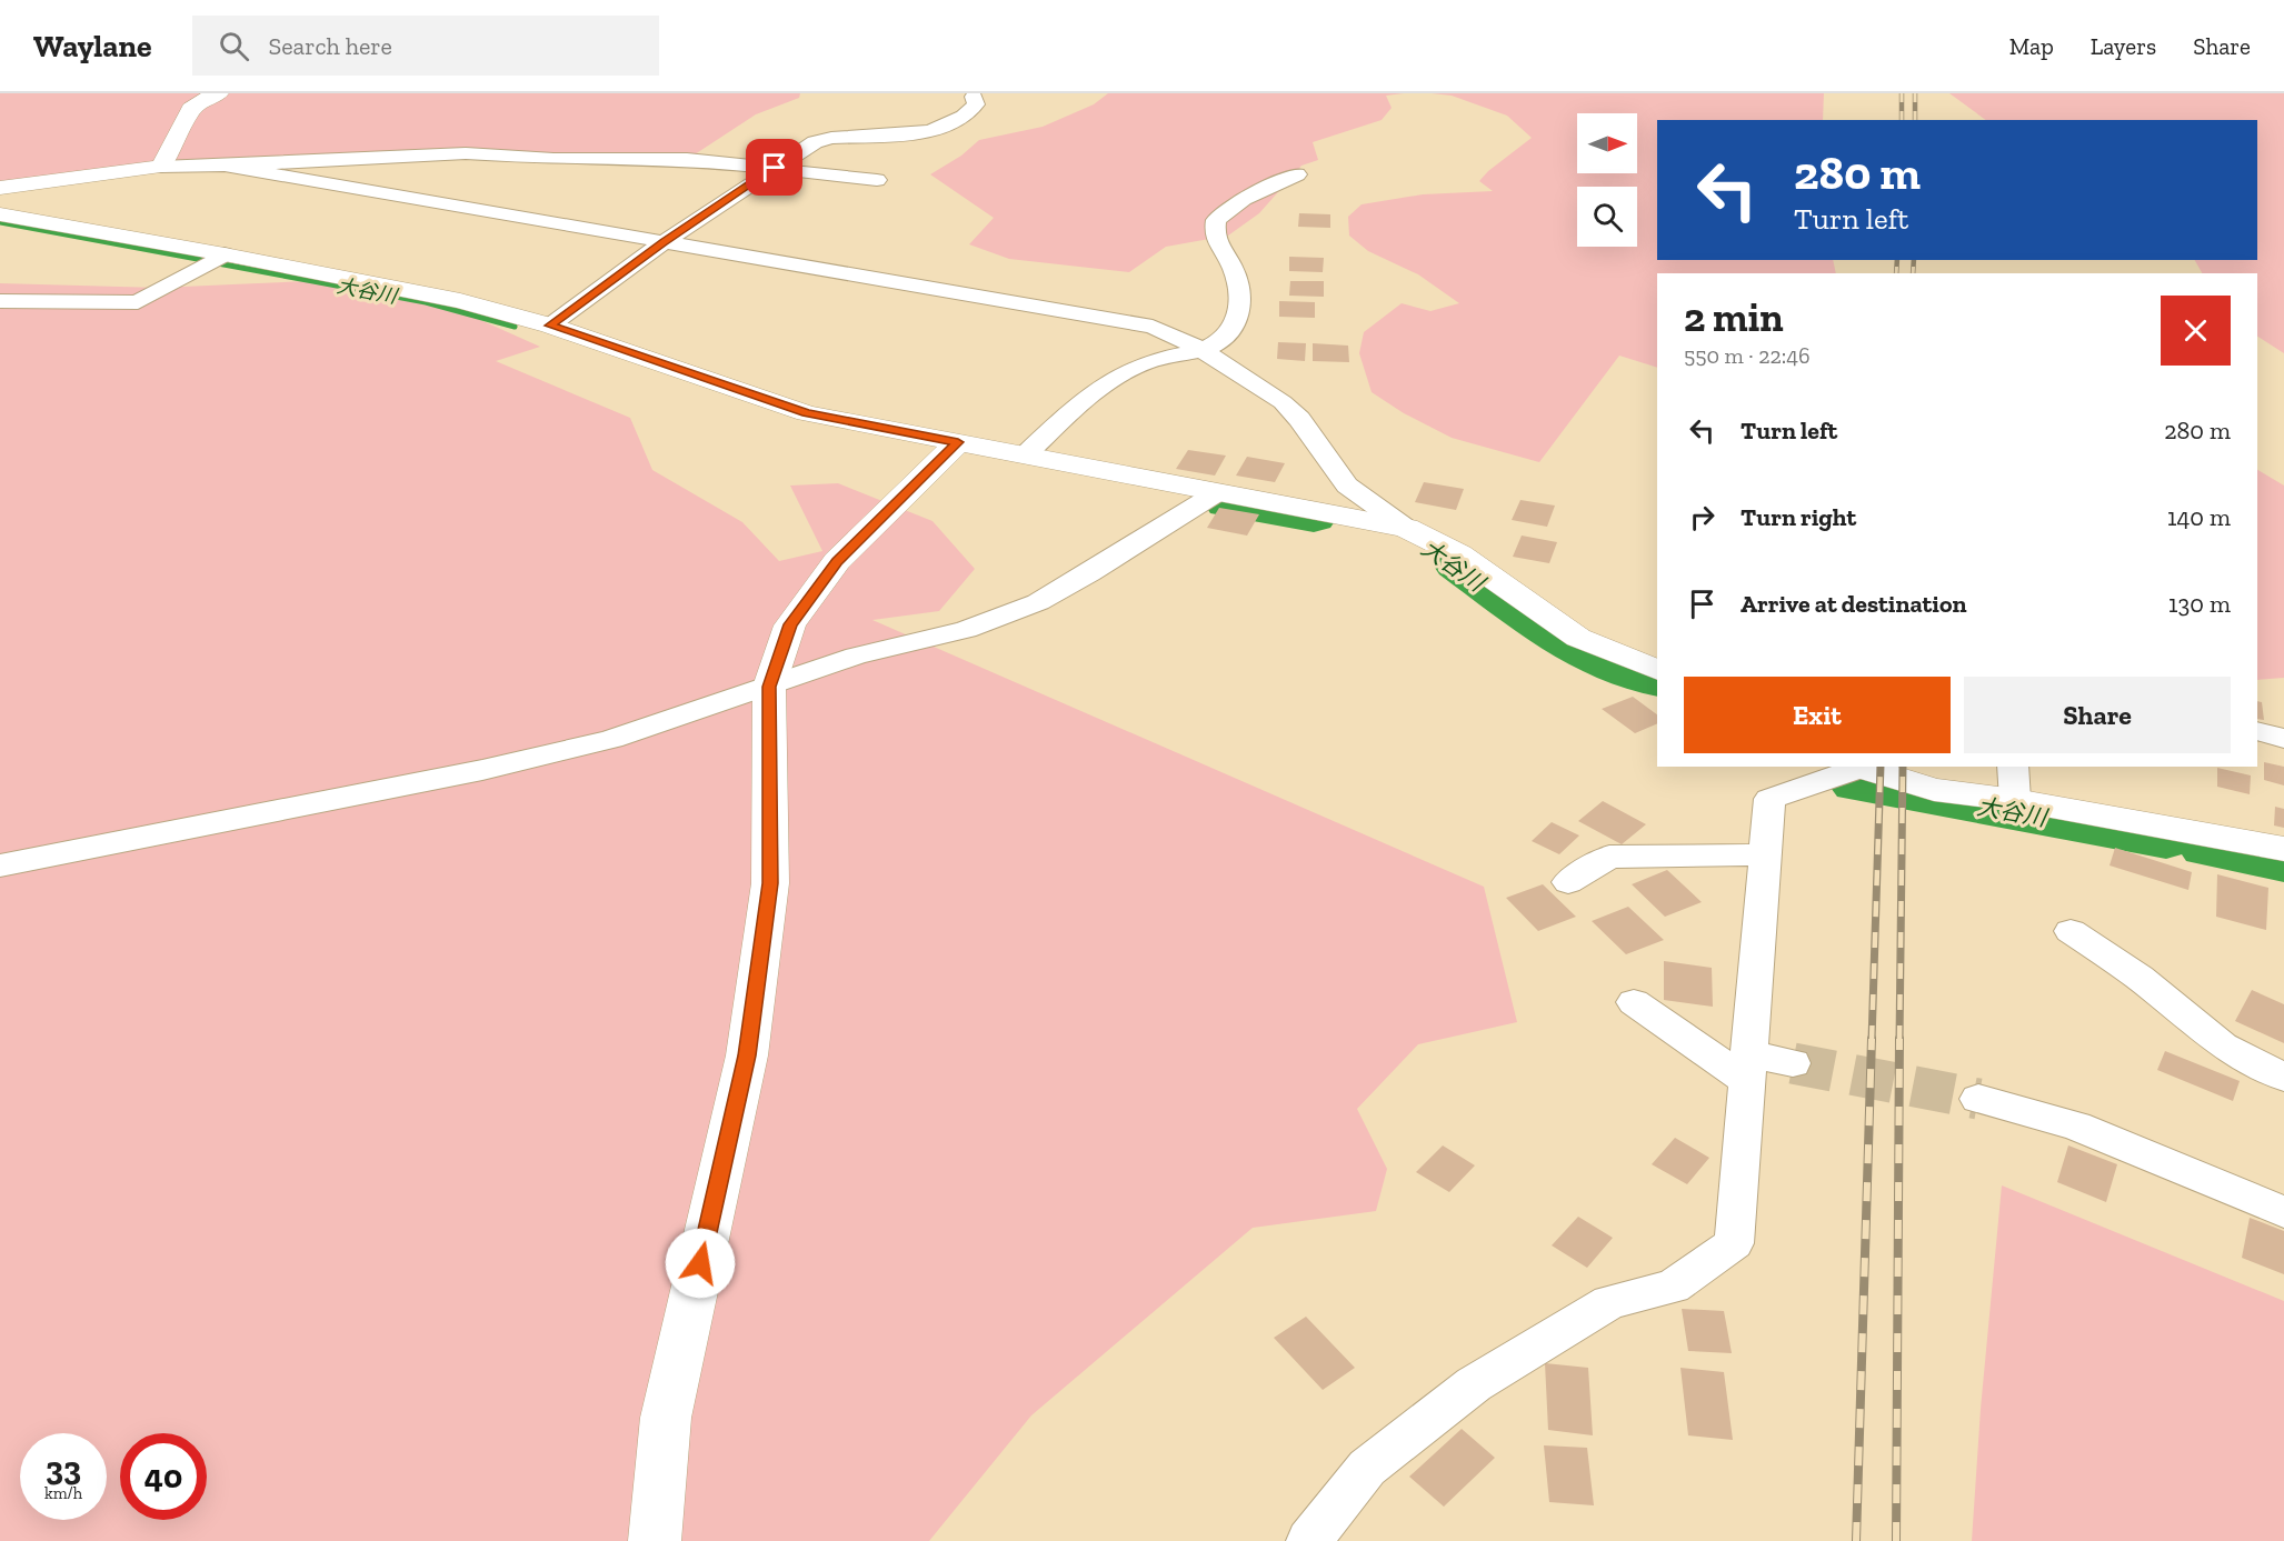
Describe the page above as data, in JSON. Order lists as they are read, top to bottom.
{
  "water": ["大谷川"],
  "north": "right",
  "page": {
    "header": "Waylane",
    "search": "Search here",
    "nav": ["Map", "Layers", "Share"],
    "turn": ["280 m", "Turn left"],
    "heading": ["2 min", "550 m · 22:46"],
    "list": [
      {
        "name": "Turn left",
        "value": "280 m"
      },
      {
        "name": "Turn right",
        "value": "140 m"
      },
      {
        "name": "Arrive at destination",
        "value": "130 m"
      }
    ],
    "buttons": ["Exit", "Share"],
    "speed": "33 km/h",
    "limit": "40"
  }
}
